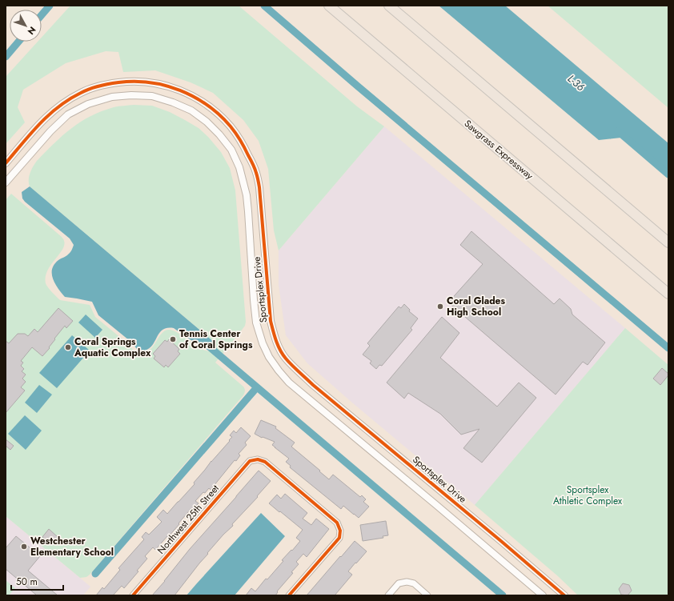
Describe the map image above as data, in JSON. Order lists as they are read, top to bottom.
{
  "streets": {
    "highway": ["Sawgrass Expressway"],
    "street": ["Sportsplex Drive", "Northwest 25th Street"]
  },
  "water": ["L-36"],
  "parks": ["Sportsplex Athletic Complex"],
  "places": [
    "Coral Glades High School",
    "Tennis Center of Coral Springs",
    "Coral Springs Aquatic Complex",
    "Westchester Elementary School"
  ],
  "scale_bar": "50 m",
  "north": "bottom right"
}
